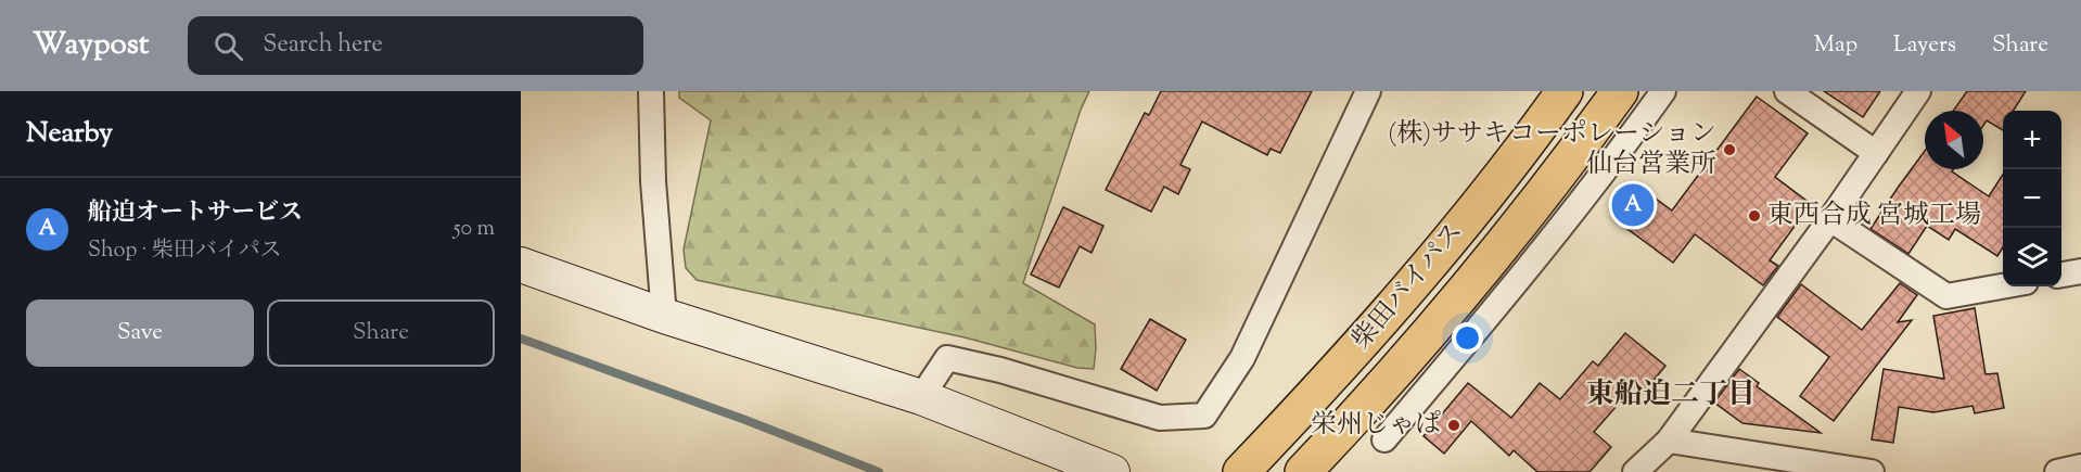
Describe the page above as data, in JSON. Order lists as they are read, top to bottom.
{
  "streets": {
    "highway": ["柴田バイパス"]
  },
  "districts": ["東船迫二丁目"],
  "places": ["(株)ササキコーポレーション 仙台営業所", "東西合成 宮城工場", "栄州じゃぱ"],
  "north": "top left",
  "page": {
    "header": "Waypost",
    "search": "Search here",
    "nav": ["Map", "Layers", "Share"],
    "heading": "Nearby",
    "map_buttons": ["+", "−"],
    "list": [
      {
        "mark": "A",
        "name": "船迫オートサービス",
        "note": "Shop · 柴田バイパス",
        "value": "50 m"
      }
    ],
    "pins": "A",
    "buttons": ["Save", "Share"]
  }
}
